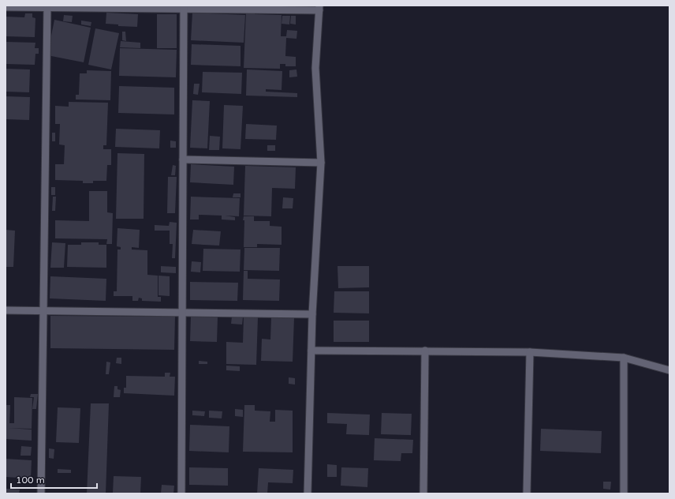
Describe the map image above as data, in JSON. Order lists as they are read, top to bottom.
{
  "scale_bar": "100 m"
}
